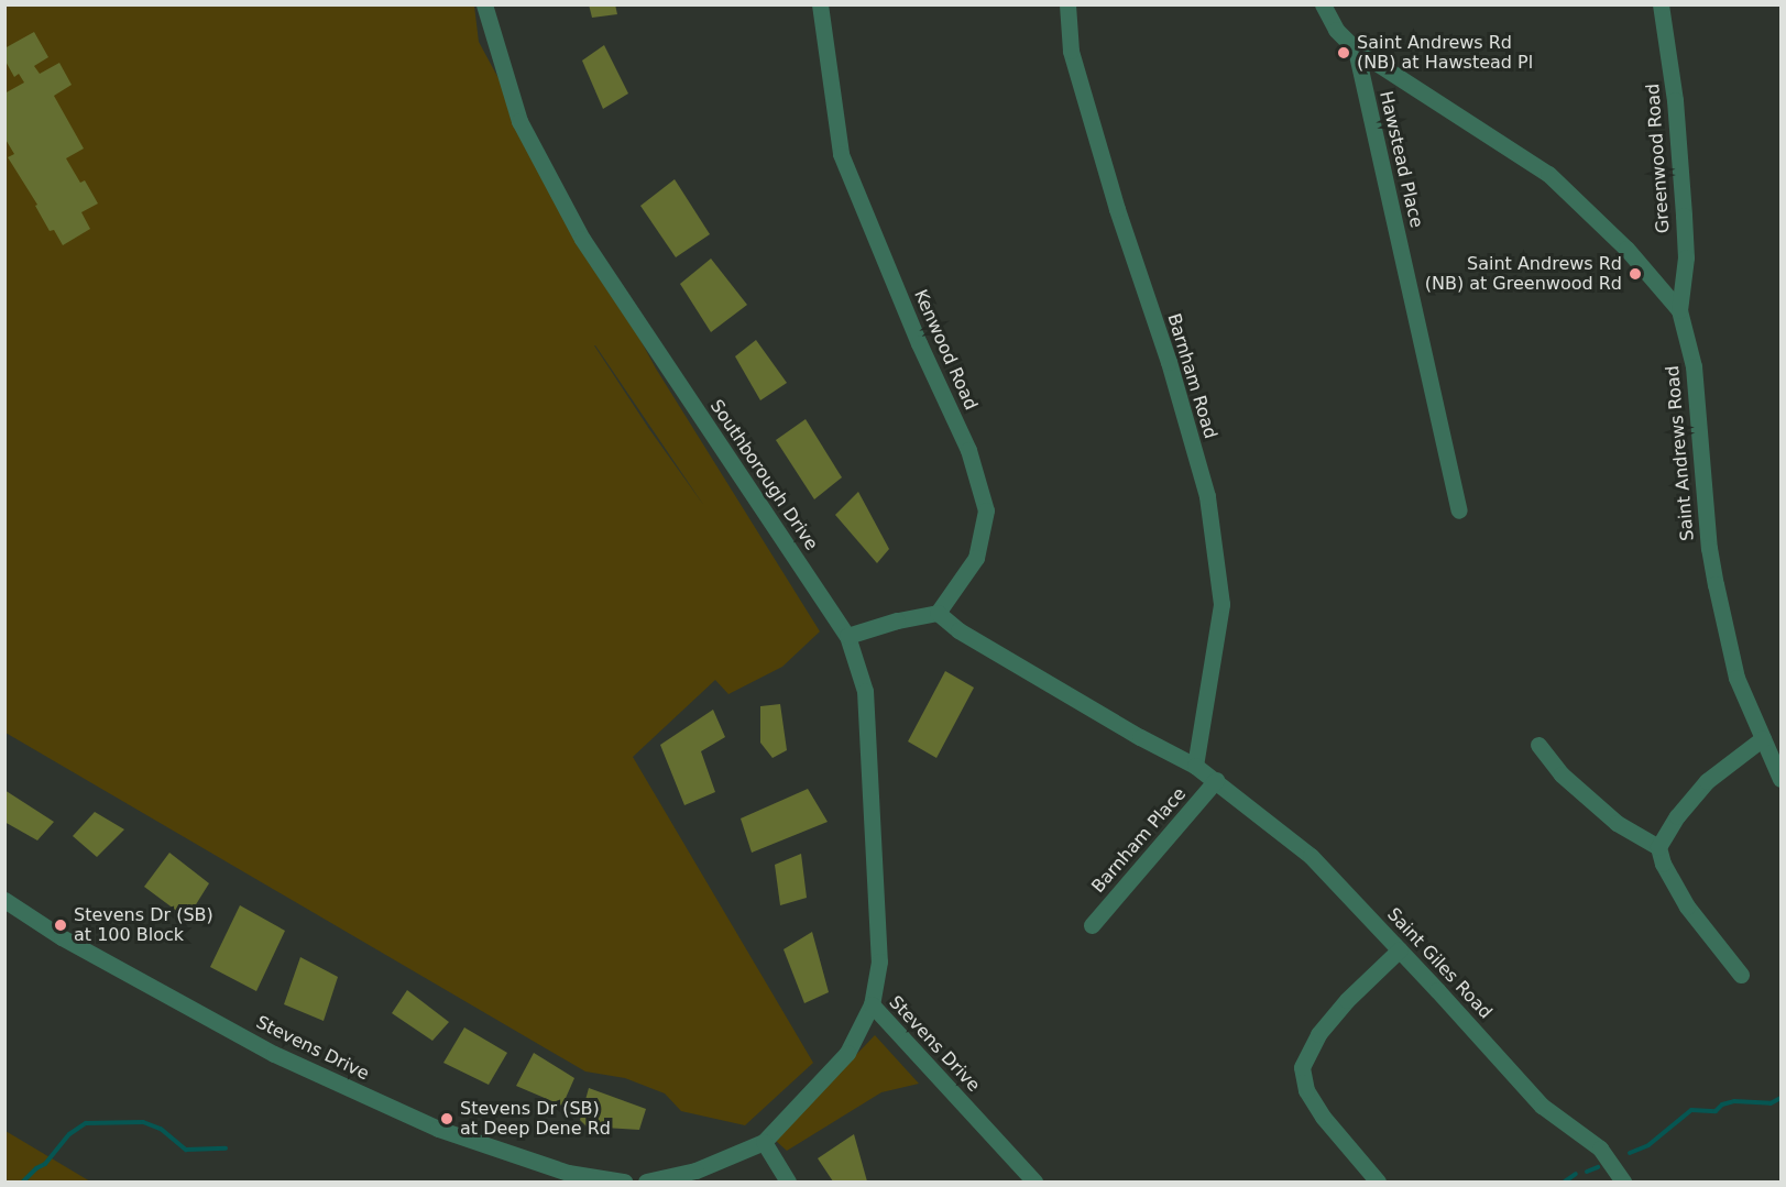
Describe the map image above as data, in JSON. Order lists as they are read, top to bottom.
{
  "streets": {
    "street": [
      "Greenwood Road",
      "Hawstead Place",
      "Kenwood Road",
      "Barnham Road",
      "Saint Andrews Road",
      "Southborough Drive",
      "Barnham Place",
      "Saint Giles Road",
      "Stevens Drive"
    ]
  },
  "crossings": [
    ["Greenwood Road", "Saint Andrews Road"],
    ["Hawstead Place", "Saint Andrews Road"],
    ["Southborough Drive", "Stevens Drive"],
    ["Barnham Place", "Saint Giles Road"]
  ],
  "places": [
    "Saint Andrews Rd (NB) at Hawstead Pl",
    "Saint Andrews Rd (NB) at Greenwood Rd",
    "Stevens Dr (SB) at 100 Block",
    "Stevens Dr (SB) at Deep Dene Rd"
  ]
}
